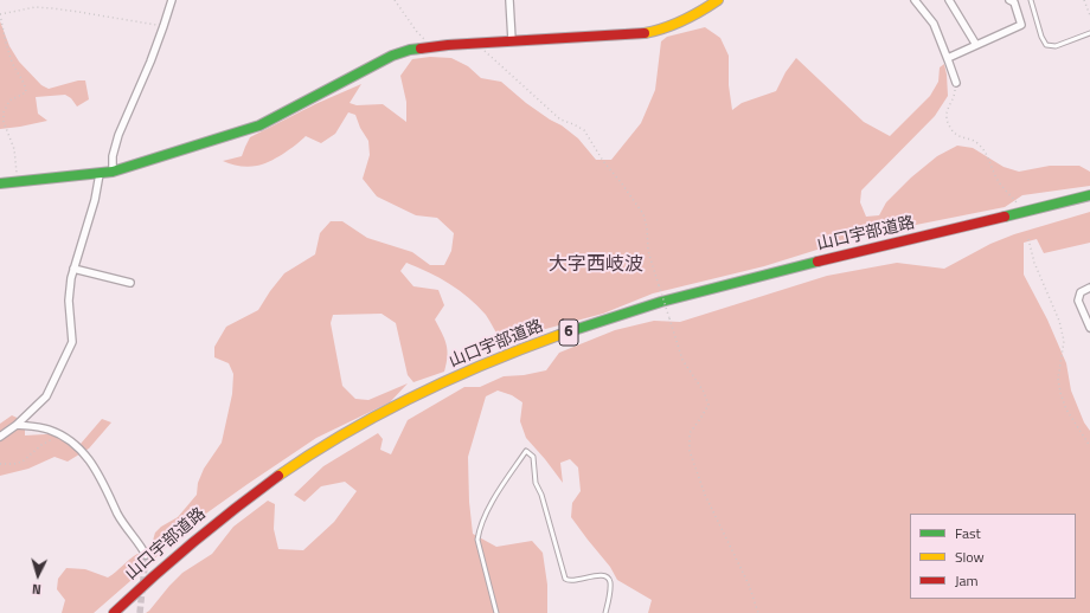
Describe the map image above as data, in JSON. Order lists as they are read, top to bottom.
{
  "streets": {
    "main road": ["山口宇部道路", "6"]
  },
  "districts": ["大字西岐波"],
  "legend": ["Fast", "Slow", "Jam"],
  "north": "bottom"
}
